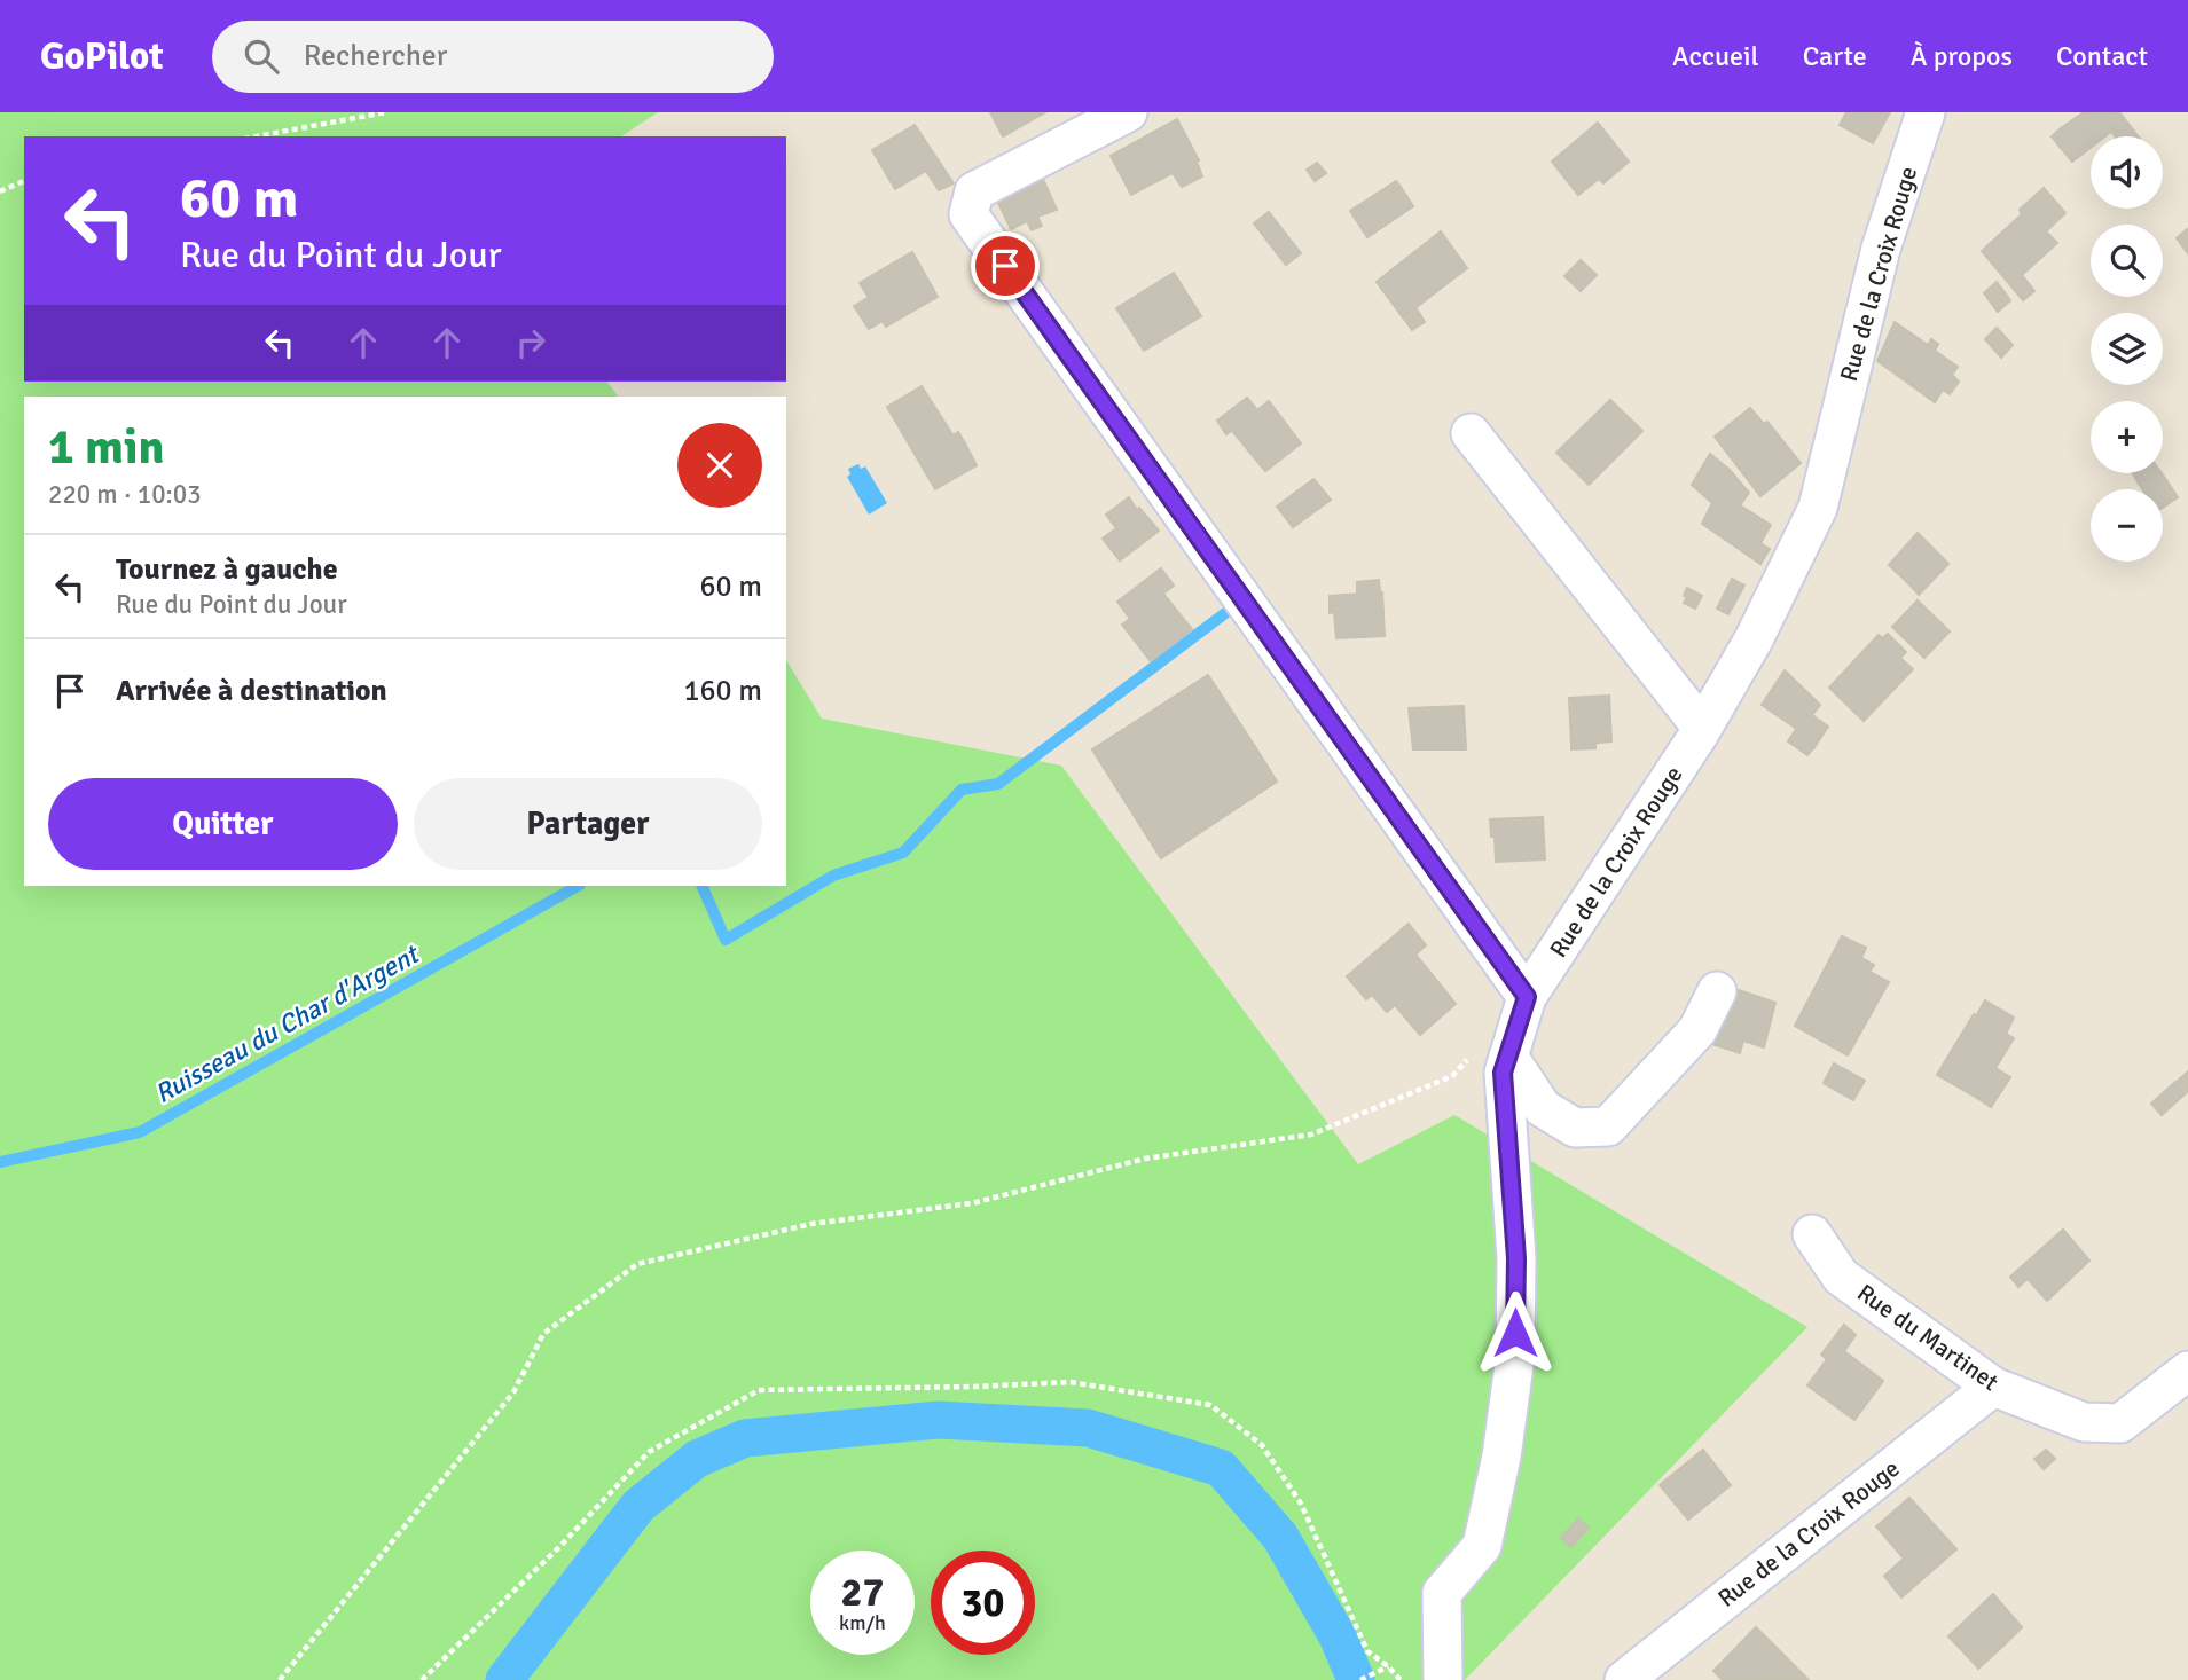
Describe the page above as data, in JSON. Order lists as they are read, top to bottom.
{
  "streets": {
    "street": ["Rue de la Croix Rouge", "Rue du Martinet"]
  },
  "crossings": [
    ["Rue de la Croix Rouge", "Rue du Martinet"]
  ],
  "water": ["Ruisseau du Char d'Argent"],
  "page": {
    "header": "GoPilot",
    "search": "Rechercher",
    "nav": [
      "Accueil",
      "Carte",
      "À propos",
      "Contact"
    ],
    "map_buttons": ["+", "−"],
    "turn": ["60 m", "Rue du Point du Jour"],
    "heading": ["1 min", "220 m · 10:03"],
    "list": [
      {
        "name": "Tournez à gauche",
        "note": "Rue du Point du Jour",
        "value": "60 m"
      },
      {
        "name": "Arrivée à destination",
        "value": "160 m"
      }
    ],
    "buttons": ["Quitter", "Partager"],
    "speed": "27 km/h",
    "limit": "30"
  }
}
